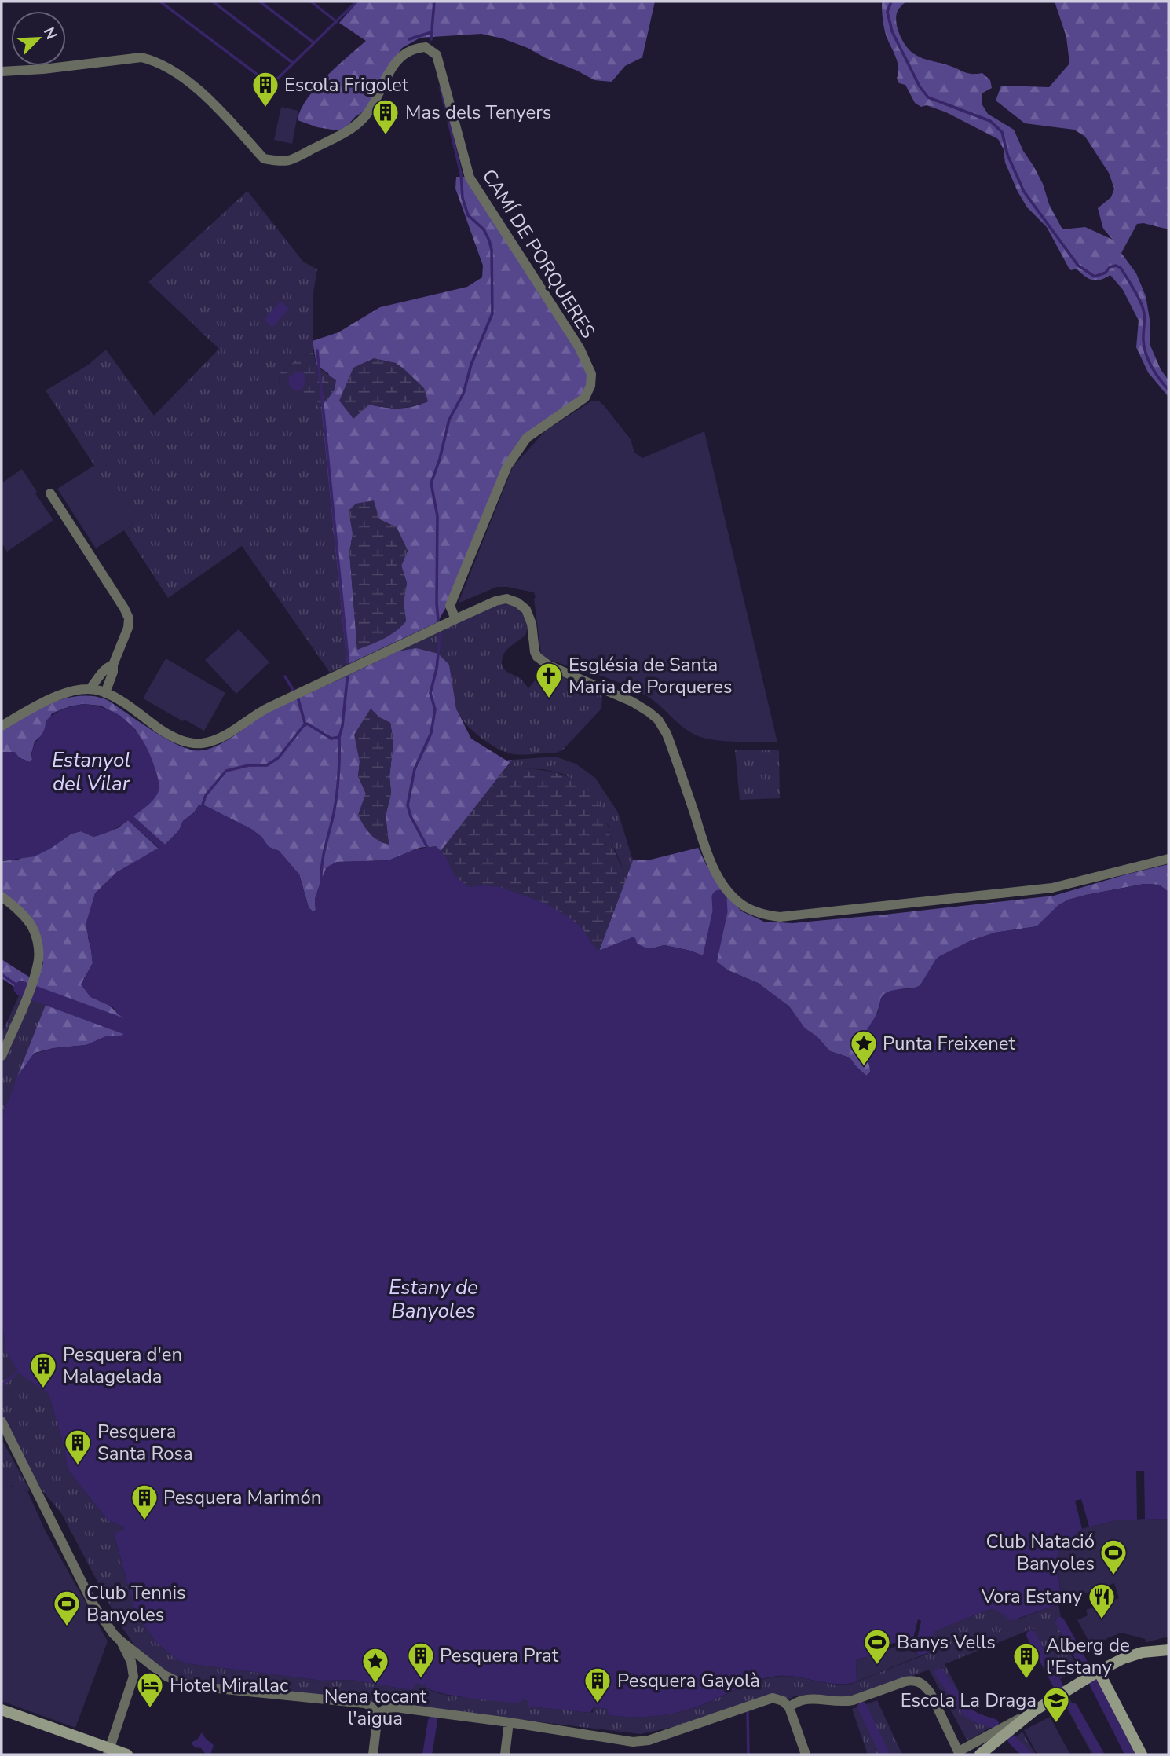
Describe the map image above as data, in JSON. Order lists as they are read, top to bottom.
{
  "streets": {
    "street": ["CAMÍ DE PORQUERES"]
  },
  "water": ["Estanyol del Vilar", "Estany de Banyoles"],
  "places": {
    "building": [
      "Escola Frigolet",
      "Mas dels Tenyers",
      "Pesquera d'en Malagelada",
      "Pesquera Santa Rosa",
      "Pesquera Marimón",
      "Pesquera Prat",
      "Alberg de l'Estany",
      "Pesquera Gayolà"
    ],
    "church": ["Església de Santa Maria de Porqueres"],
    "place": ["Punta Freixenet", "Nena tocant l'aigua"],
    "sports": ["Club Natació Banyoles", "Club Tennis Banyoles", "Banys Vells"],
    "restaurant": ["Vora Estany"],
    "hotel": ["Hotel Mirallac"],
    "school or university": ["Escola La Draga"]
  },
  "north": "top right"
}
